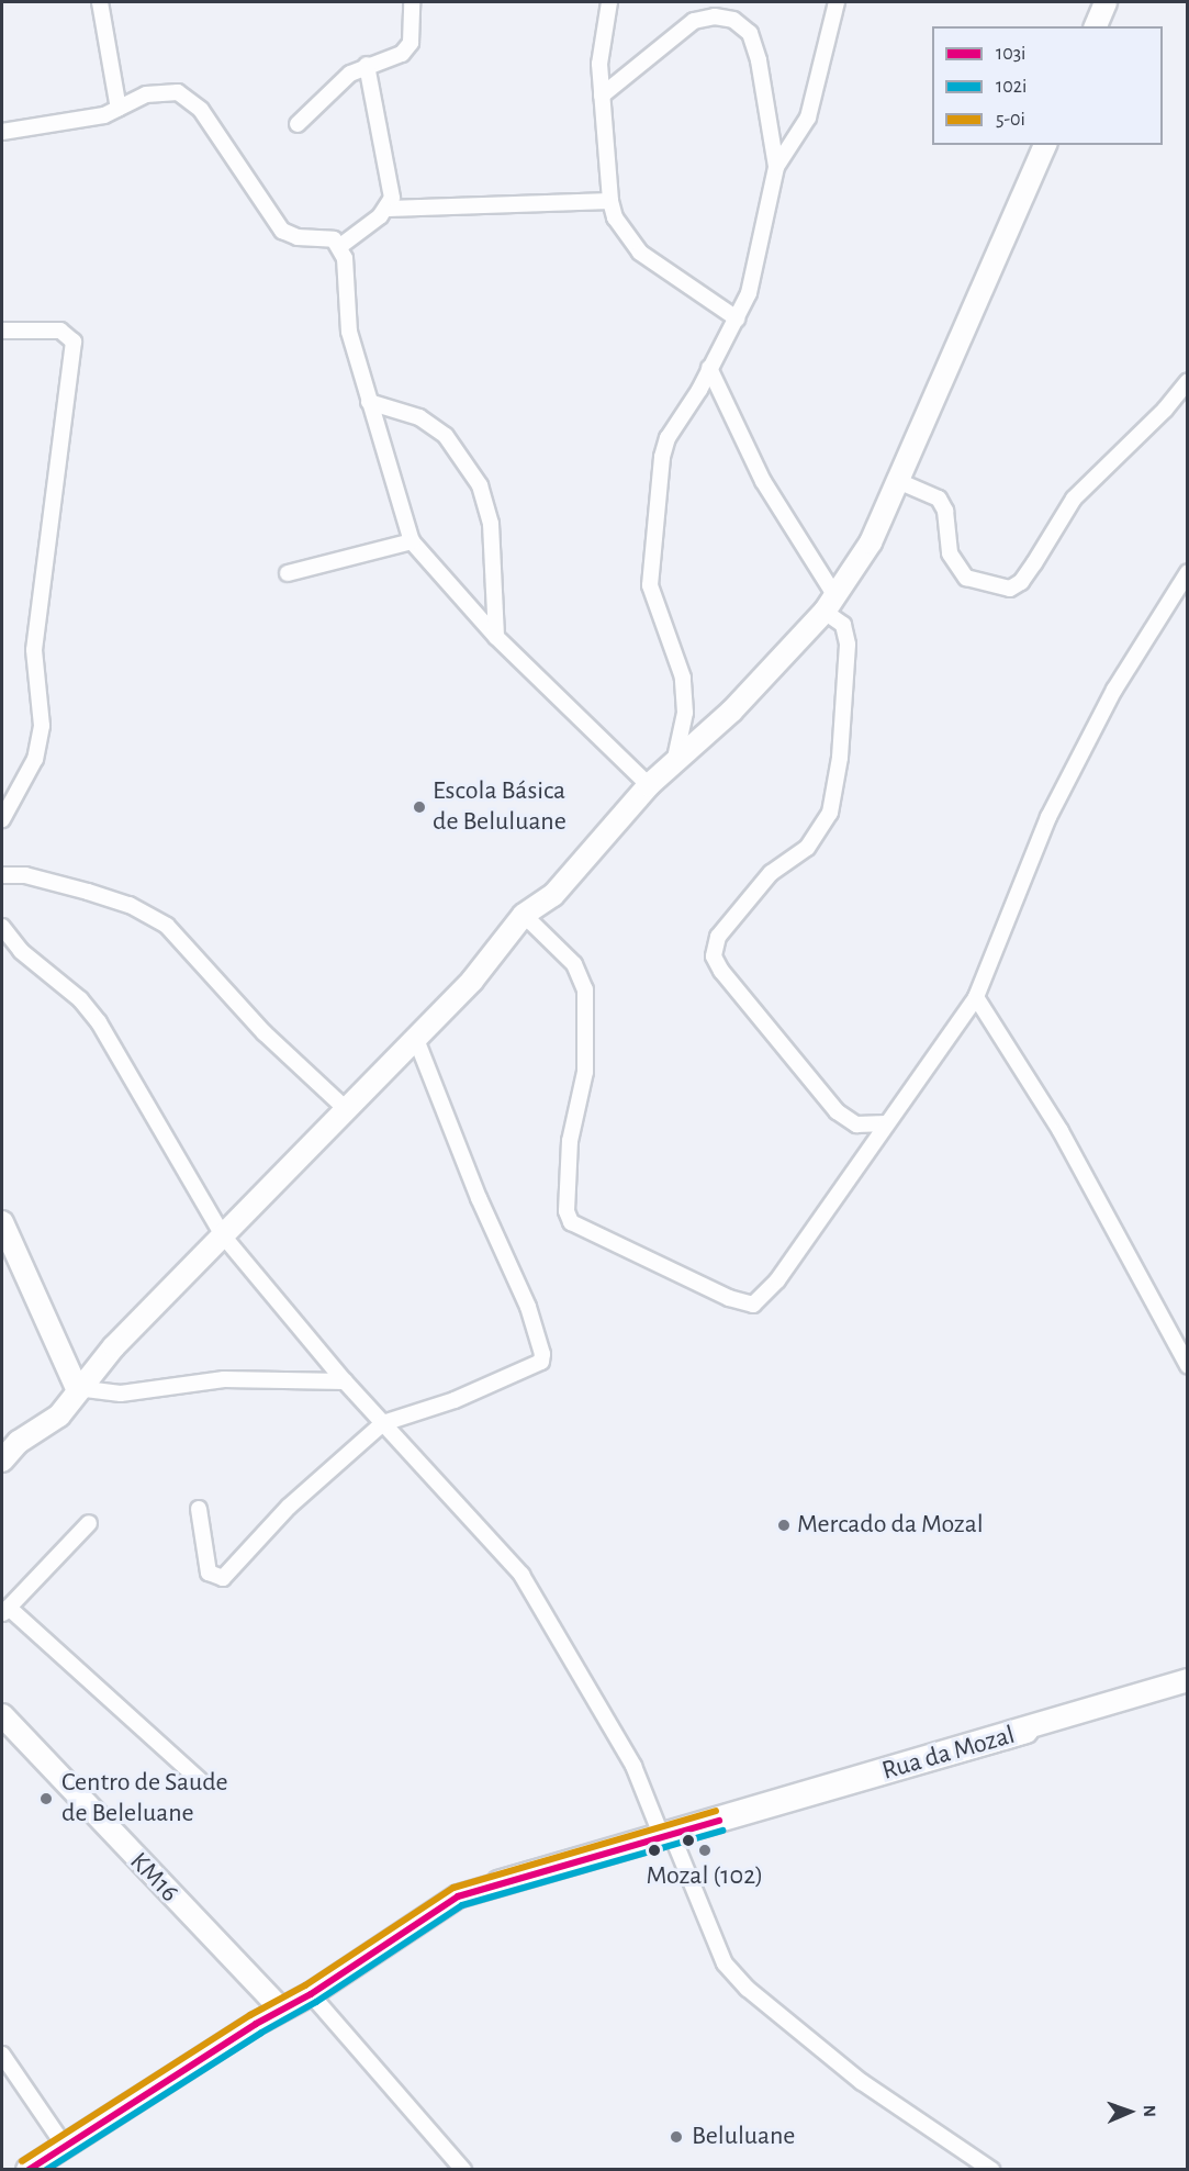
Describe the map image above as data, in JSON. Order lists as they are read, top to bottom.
{
  "streets": {
    "main road": ["Rua da Mozal", "KM16"]
  },
  "crossings": [
    ["Rua da Mozal", "KM16"]
  ],
  "places": [
    "Escola Básica de Beluluane",
    "Mercado da Mozal",
    "Centro de Saude de Beleluane",
    "Mozal (102)",
    "Beluluane"
  ],
  "lines": ["transit line 5-0i", "transit line 103i", "transit line 102i"],
  "legend": ["103i", "102i", "5-0i"],
  "north": "right"
}
